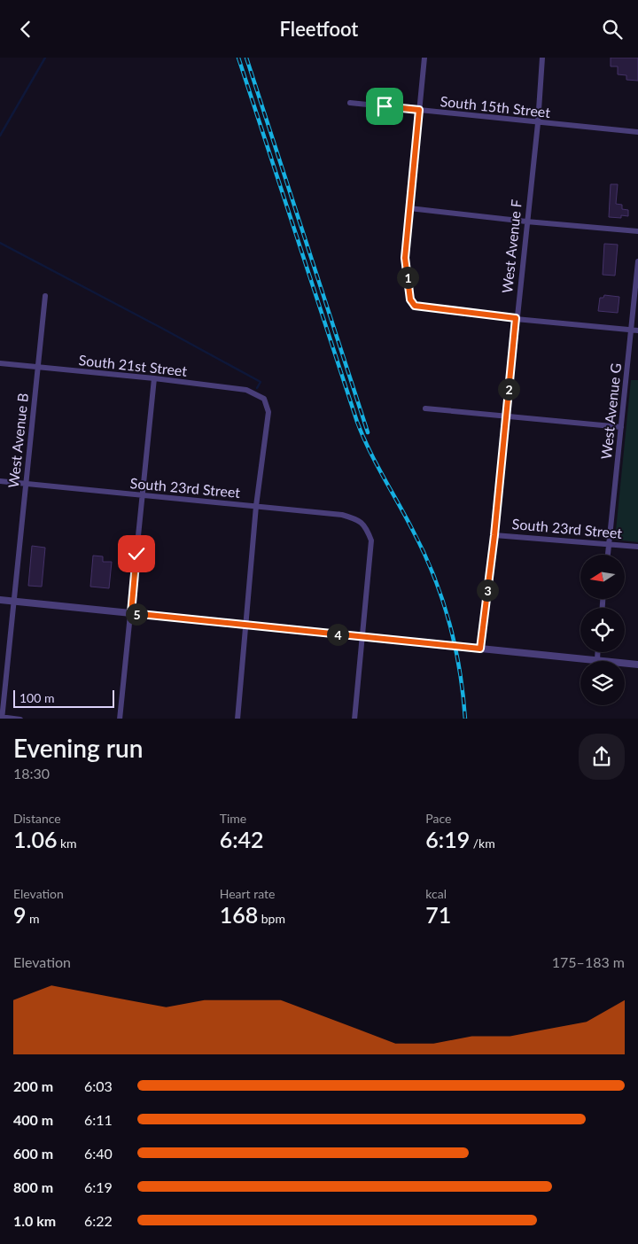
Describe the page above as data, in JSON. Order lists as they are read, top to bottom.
{
  "streets": {
    "street": [
      "South 15th Street",
      "West Avenue F",
      "South 21st Street",
      "West Avenue G",
      "West Avenue B",
      "South 23rd Street"
    ]
  },
  "crossings": [
    ["South 15th Street", "West Avenue F"],
    ["West Avenue F", "South 23rd Street"],
    ["South 21st Street", "West Avenue B"],
    ["South 21st Street", "South 23rd Street"],
    ["West Avenue G", "South 23rd Street"],
    ["West Avenue B", "South 23rd Street"]
  ],
  "scale_bar": "100 m",
  "north": "left",
  "page": {
    "header": "Fleetfoot",
    "pins": [
      "1",
      "2",
      "3",
      "5",
      "4"
    ],
    "scale": "100 m",
    "heading": ["Evening run", "18:30"],
    "stats": [
      ["Distance", "1.06 km"],
      ["Time", "6:42"],
      ["Pace", "6:19 /km"],
      ["Elevation", "9 m"],
      ["Heart rate", "168 bpm"],
      ["kcal", "71"]
    ],
    "chart": ["Elevation", "175–183 m"],
    "list": [
      {
        "name": "200 m",
        "note": "6:03"
      },
      {
        "name": "400 m",
        "note": "6:11"
      },
      {
        "name": "600 m",
        "note": "6:40"
      },
      {
        "name": "800 m",
        "note": "6:19"
      },
      {
        "name": "1.0 km",
        "note": "6:22"
      }
    ]
  }
}
